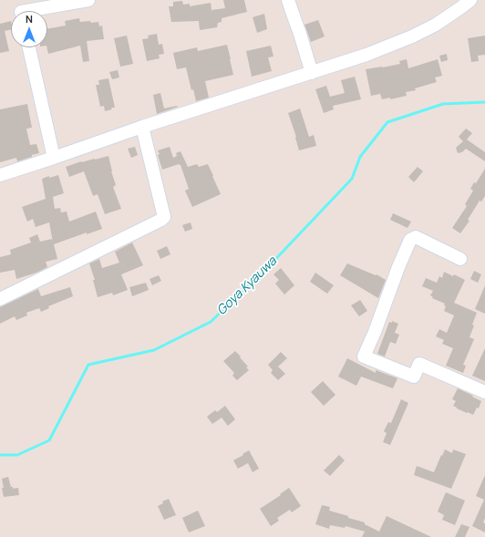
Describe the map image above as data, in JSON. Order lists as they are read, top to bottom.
{
  "water": ["Goya Kyauwa"],
  "north": "top"
}
